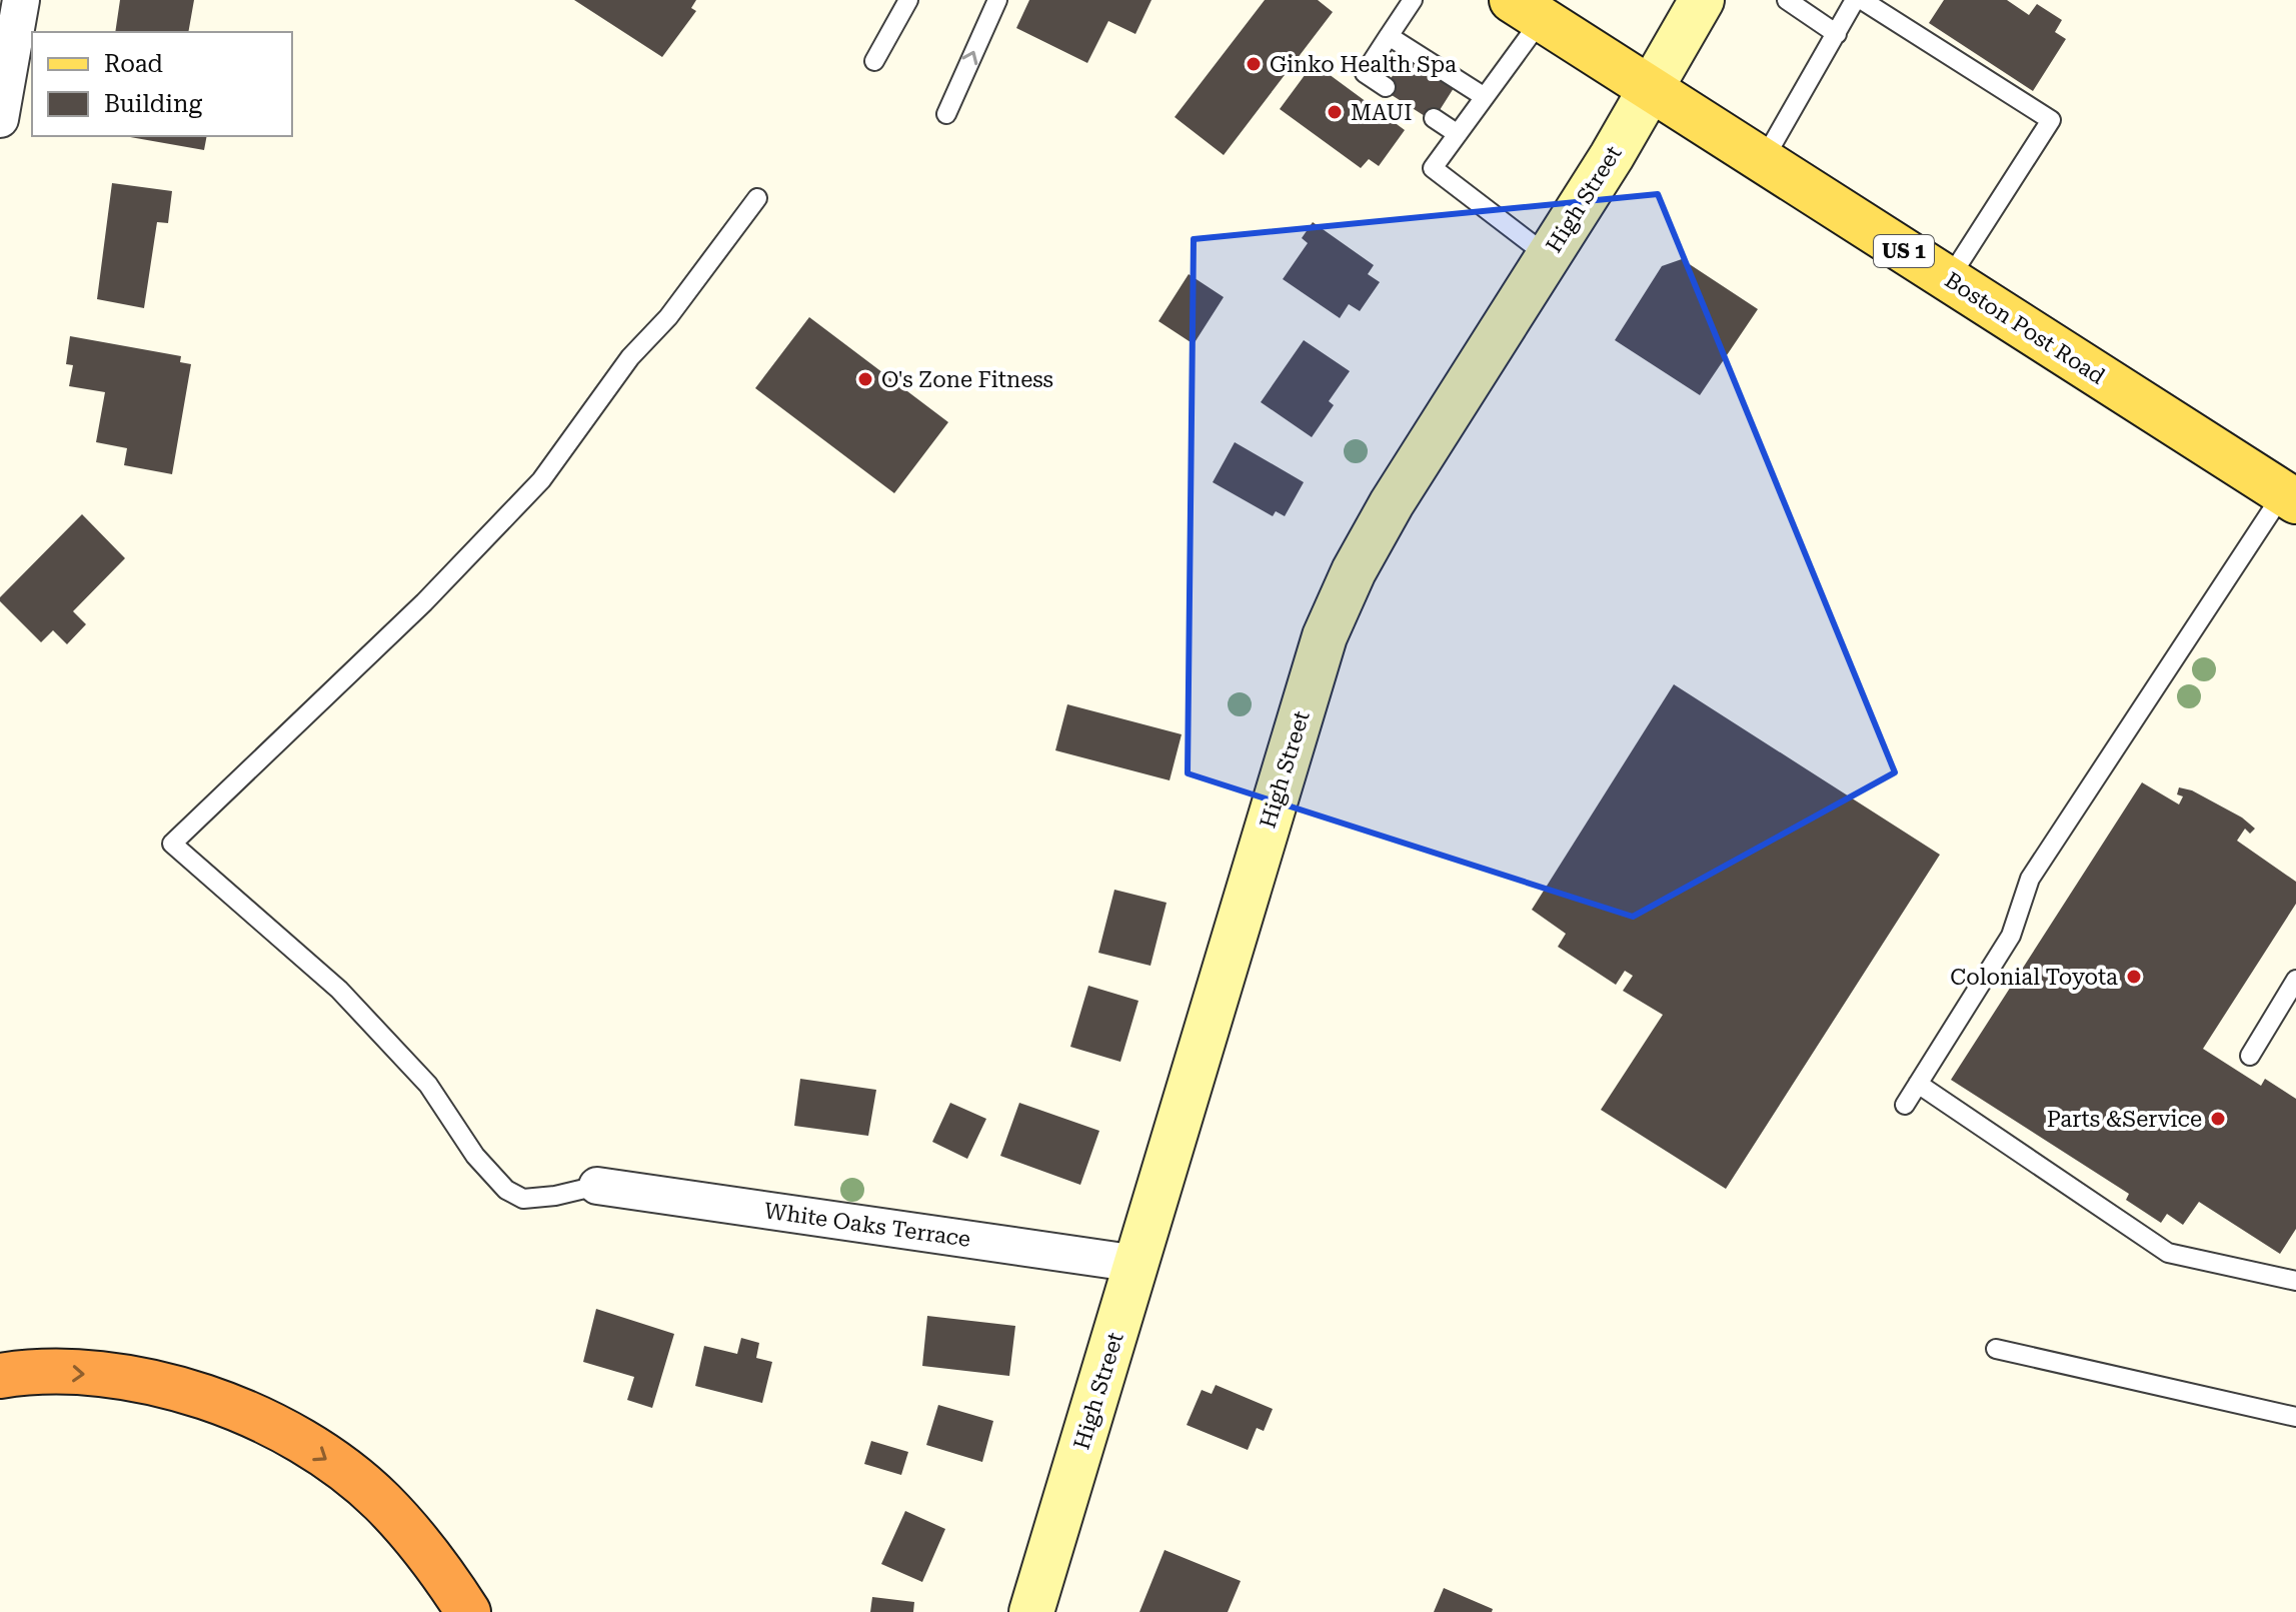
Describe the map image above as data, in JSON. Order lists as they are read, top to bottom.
{
  "streets": {
    "main road": ["High Street", "US 1", "Boston Post Road"],
    "street": ["White Oaks Terrace"]
  },
  "crossings": [
    ["High Street", "Boston Post Road"],
    ["High Street", "White Oaks Terrace"]
  ],
  "places": [
    "Ginko Health Spa",
    "MAUI",
    "O's Zone Fitness",
    "Colonial Toyota",
    "Parts &Service"
  ],
  "legend": ["Road", "Building"]
}
